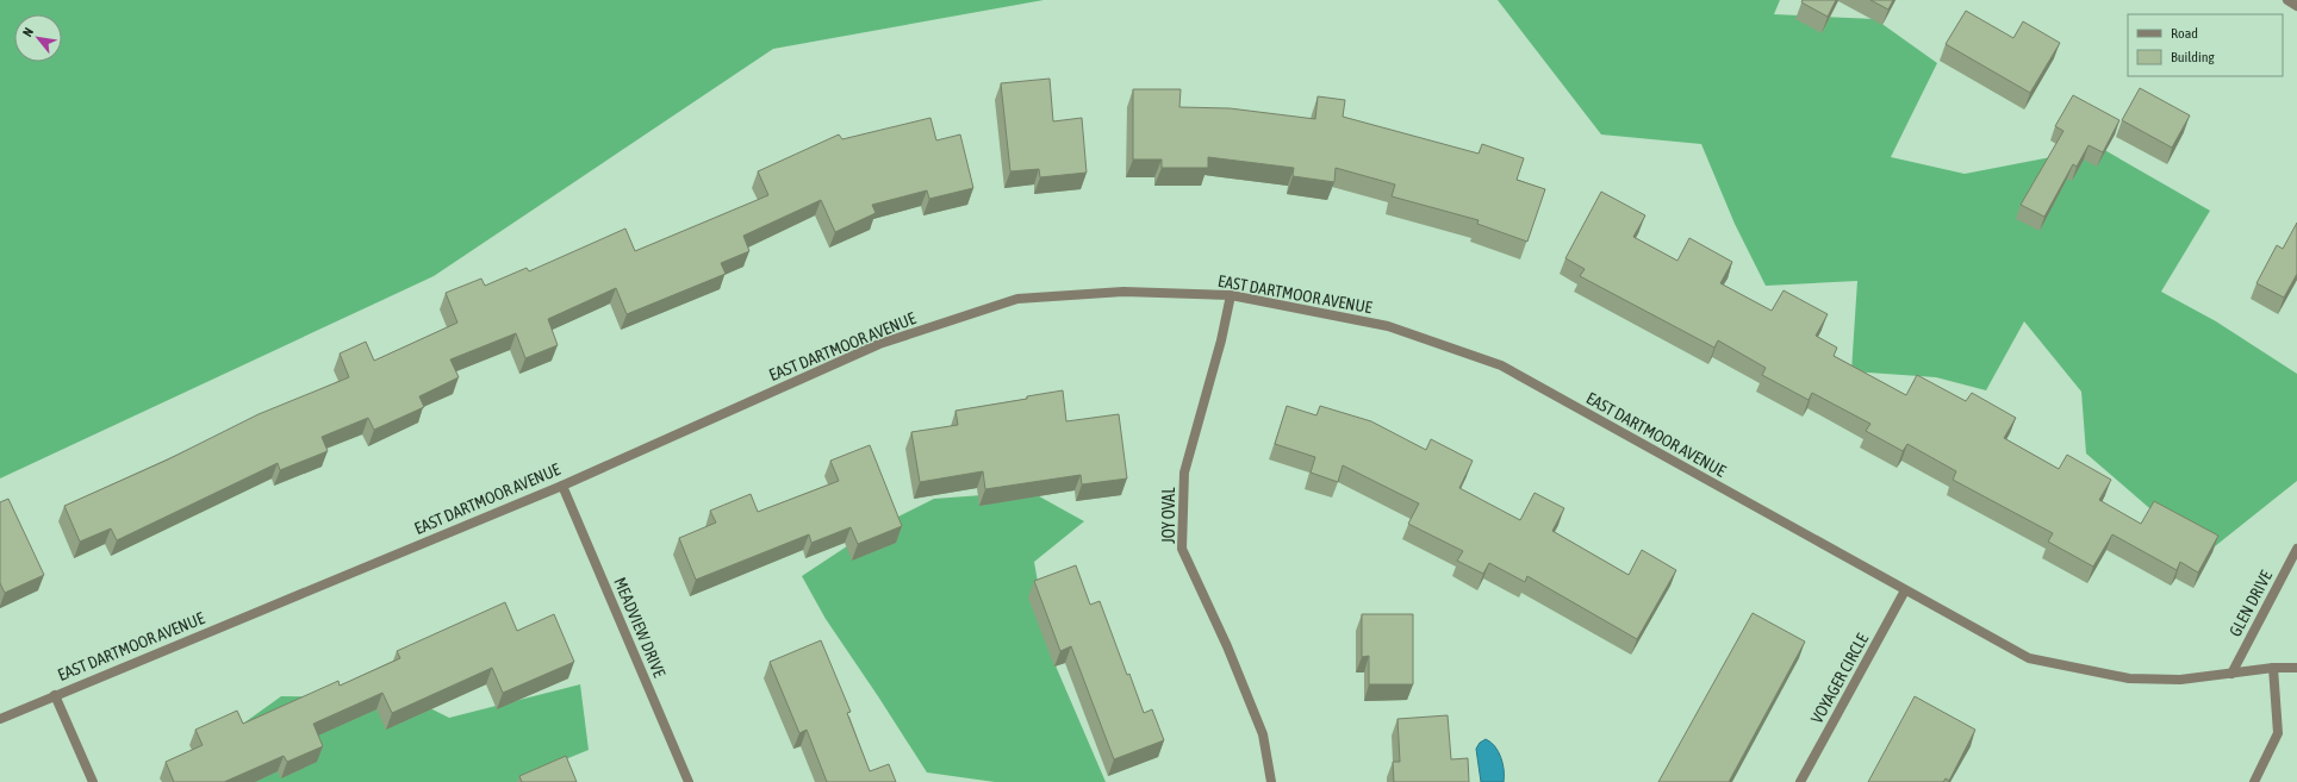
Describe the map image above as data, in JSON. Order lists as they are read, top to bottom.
{
  "streets": {
    "street": [
      "EAST DARTMOOR AVENUE",
      "JOY OVAL",
      "GLEN DRIVE",
      "MEADVIEW DRIVE",
      "VOYAGER CIRCLE"
    ]
  },
  "crossings": [
    ["EAST DARTMOOR AVENUE", "JOY OVAL"],
    ["EAST DARTMOOR AVENUE", "GLEN DRIVE"],
    ["EAST DARTMOOR AVENUE", "MEADVIEW DRIVE"],
    ["EAST DARTMOOR AVENUE", "VOYAGER CIRCLE"]
  ],
  "legend": ["Road", "Building"],
  "north": "top left"
}
